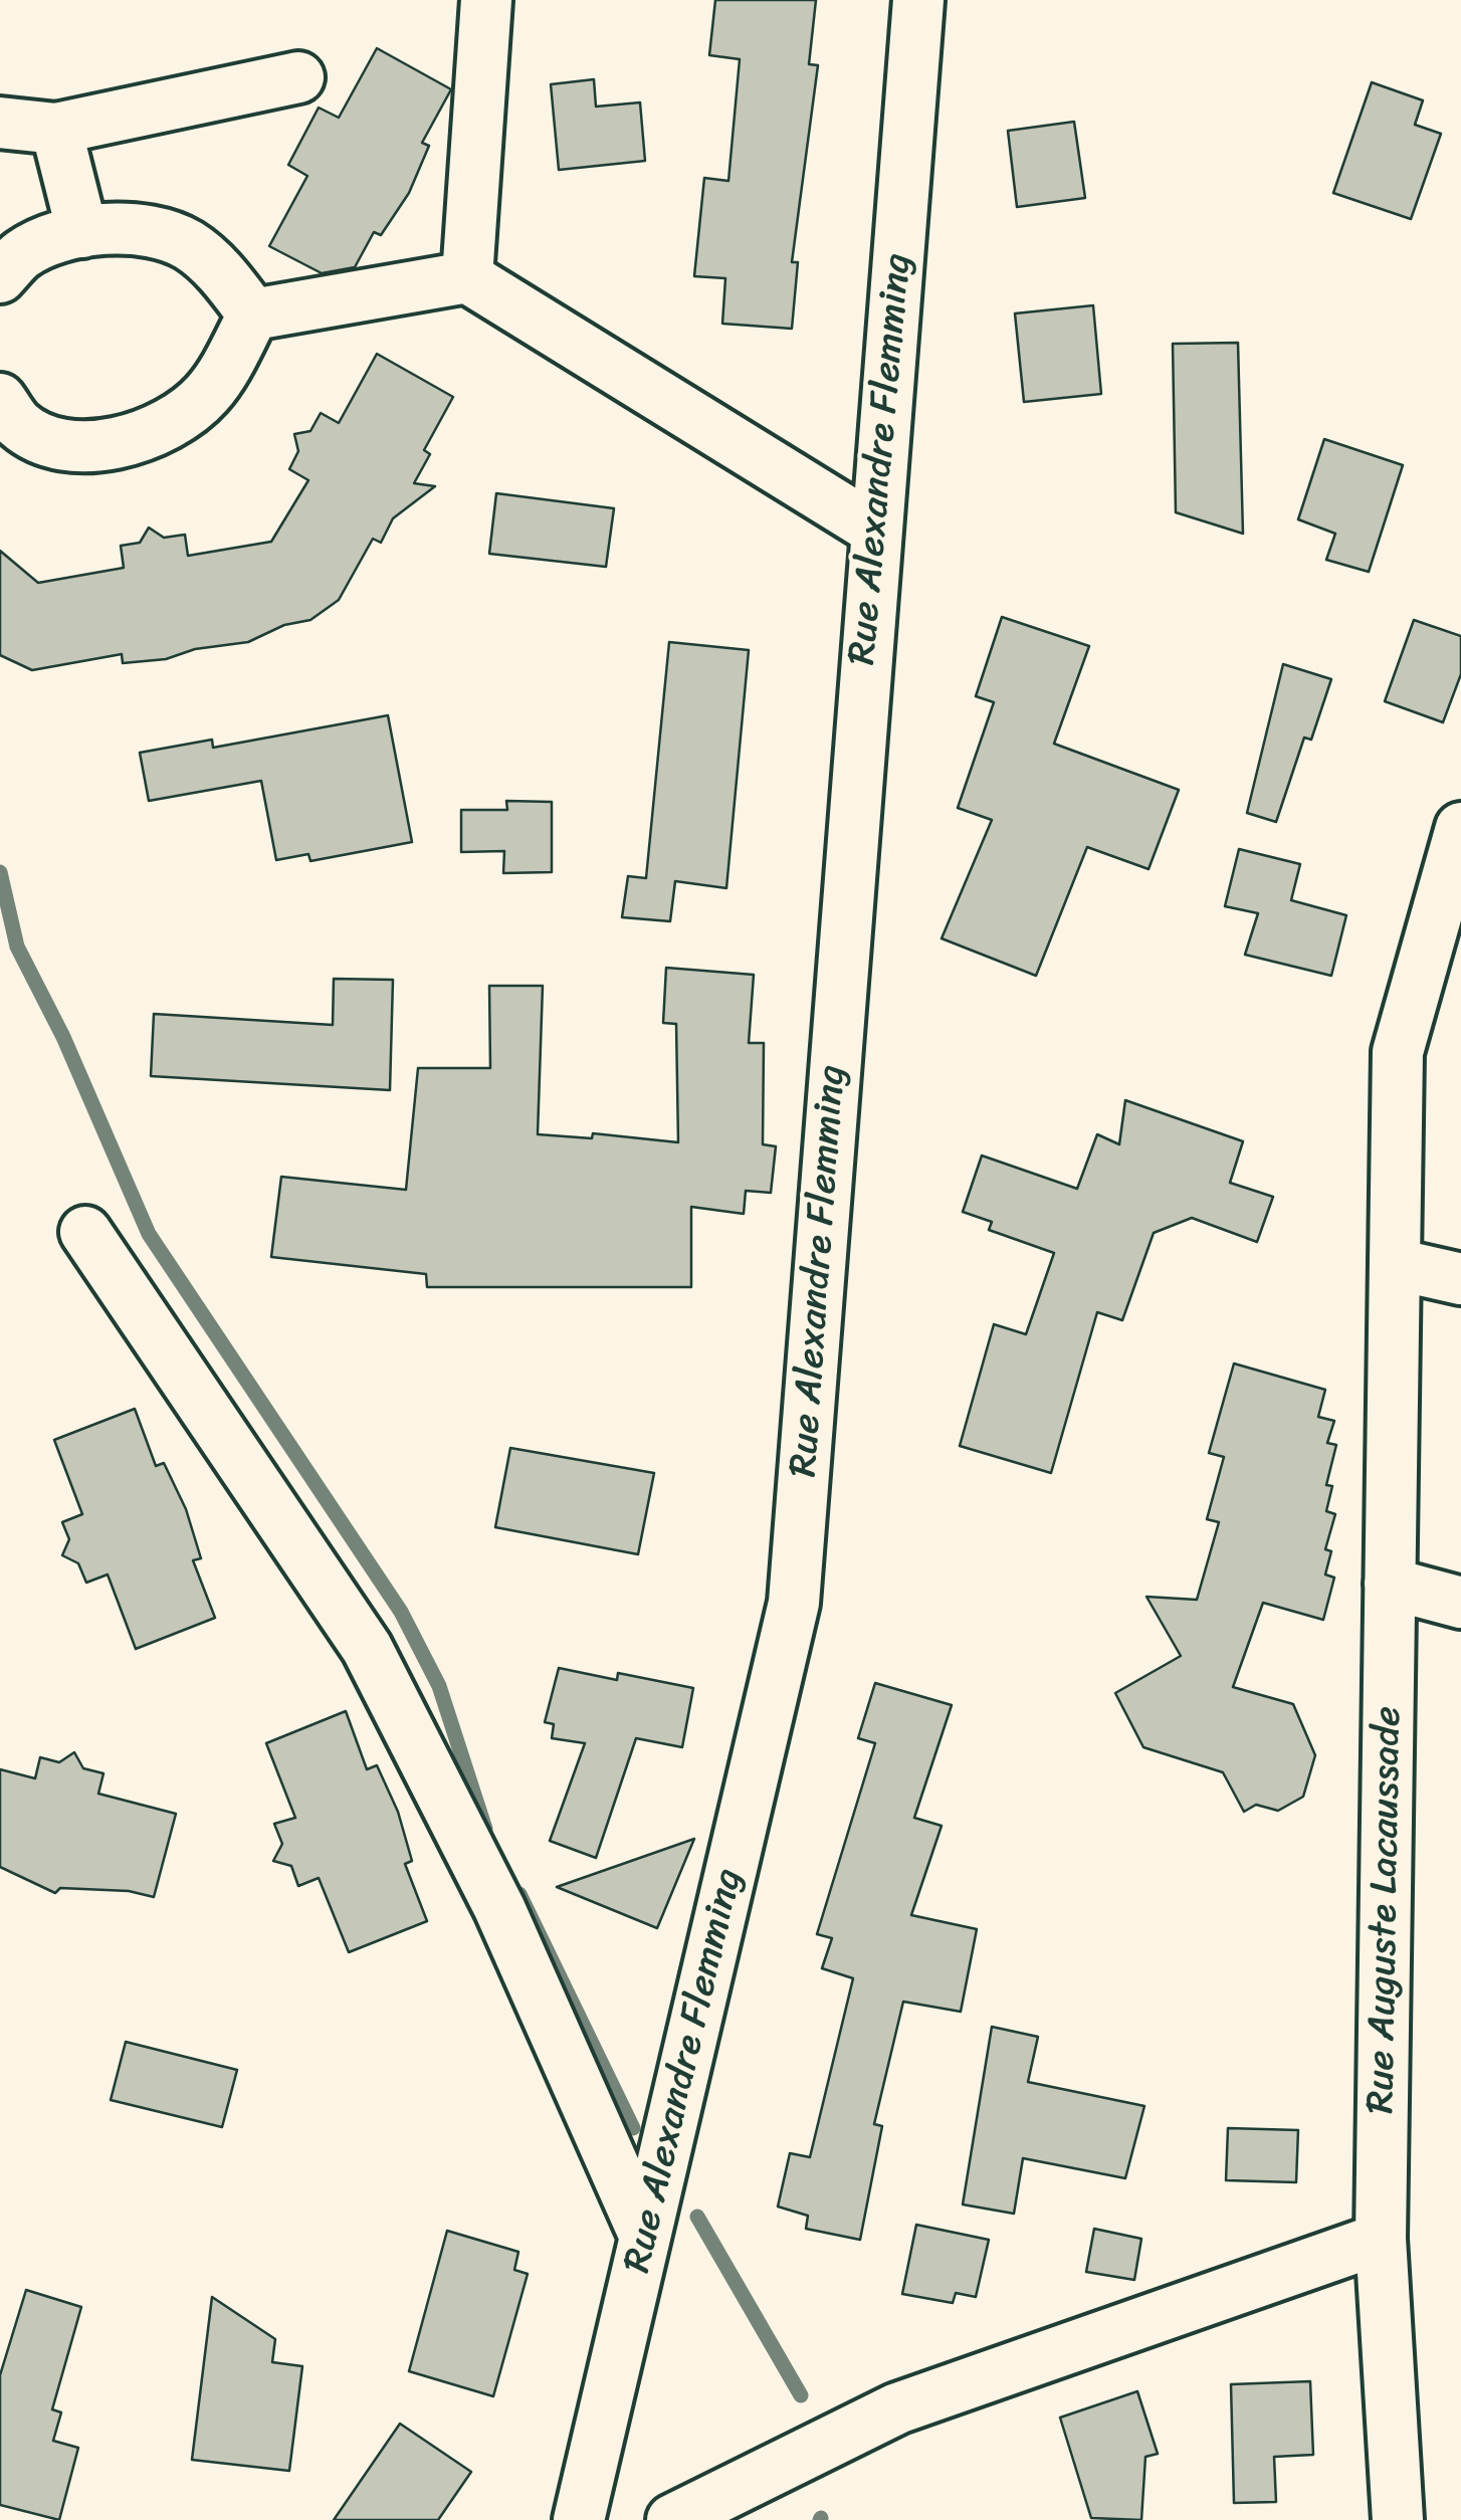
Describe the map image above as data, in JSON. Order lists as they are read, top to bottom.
{
  "streets": {
    "street": ["Rue Alexandre Flemming", "Rue Auguste Lacaussade"]
  }
}
